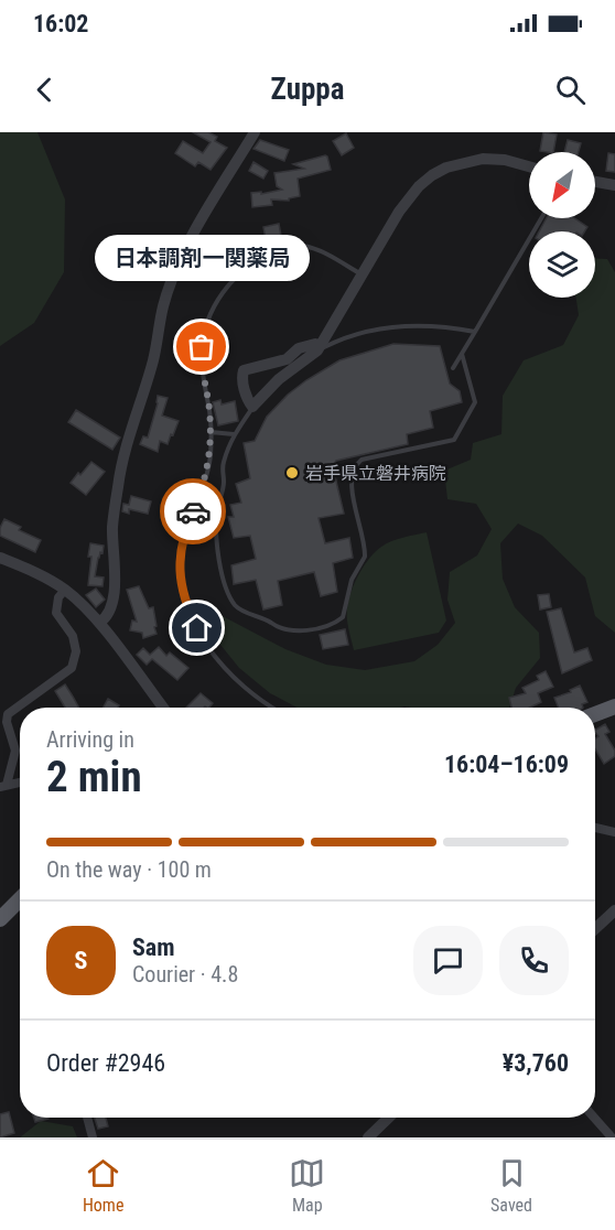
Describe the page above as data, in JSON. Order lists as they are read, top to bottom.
{
  "places": ["日本調剤一関薬局", "岩手県立磐井病院"],
  "north": "bottom left",
  "page": {
    "status": "16:02",
    "header": "Zuppa",
    "bubble": "日本調剤一関薬局",
    "heading": ["2 min", "Arriving in", "16:04–16:09"],
    "panel": [
      "Sam",
      "Courier · 4.8",
      "Order #2946",
      "¥3,760"
    ],
    "bar": "On the way · 100 m",
    "round": "S",
    "tabs": ["Home", "Map", "Saved"]
  }
}
